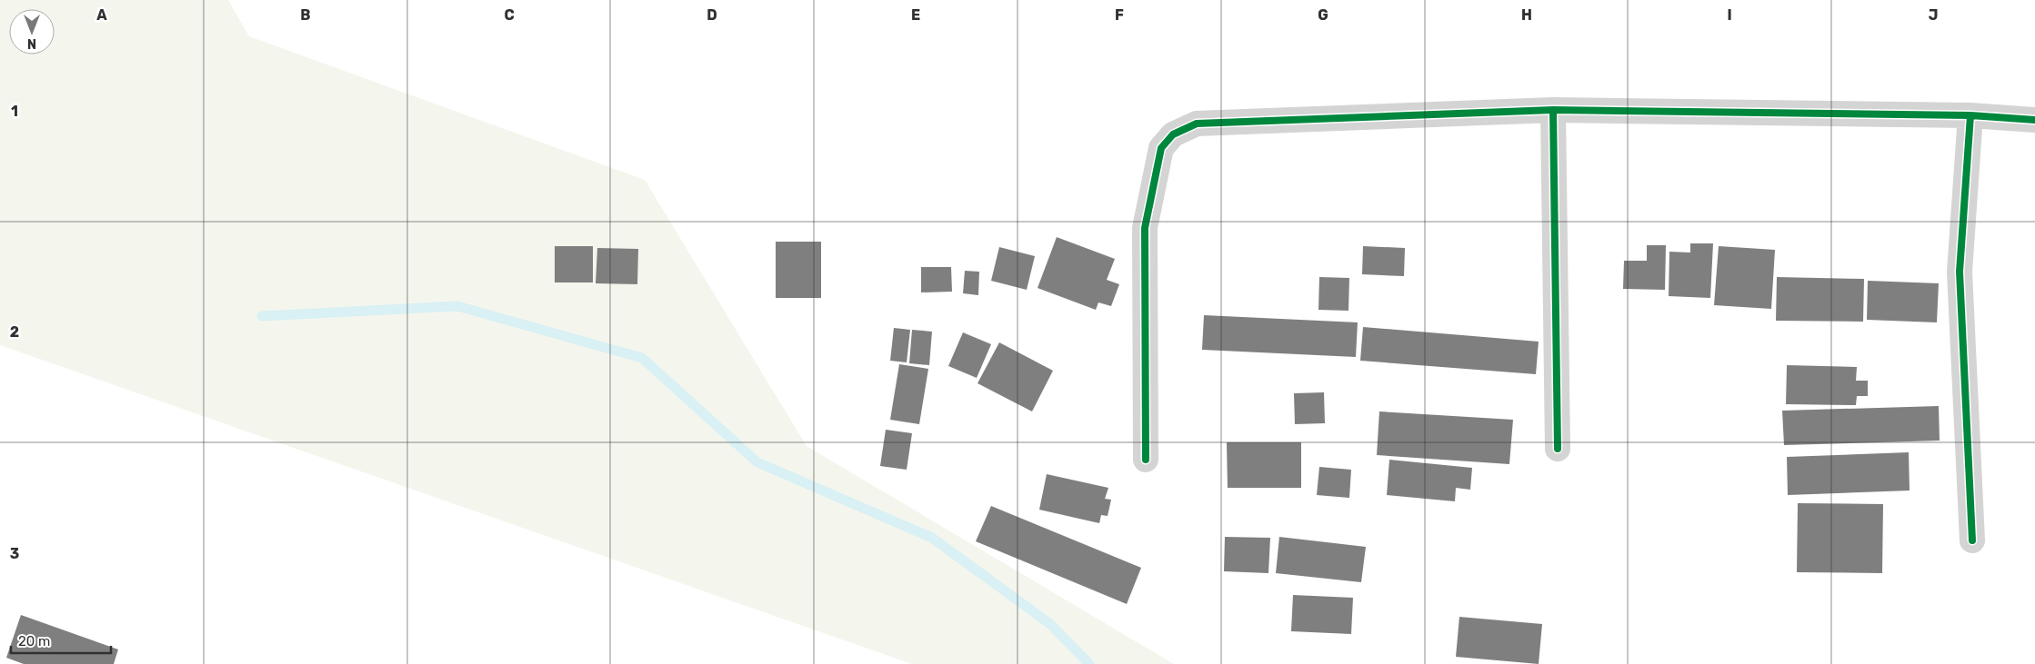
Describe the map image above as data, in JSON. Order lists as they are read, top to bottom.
{
  "scale_bar": "20 m",
  "north": "bottom",
  "grid": {
    "columns": [
      "A",
      "B",
      "C",
      "D",
      "E",
      "F",
      "G",
      "H",
      "I",
      "J"
    ],
    "rows": ["1", "2", "3"]
  }
}
